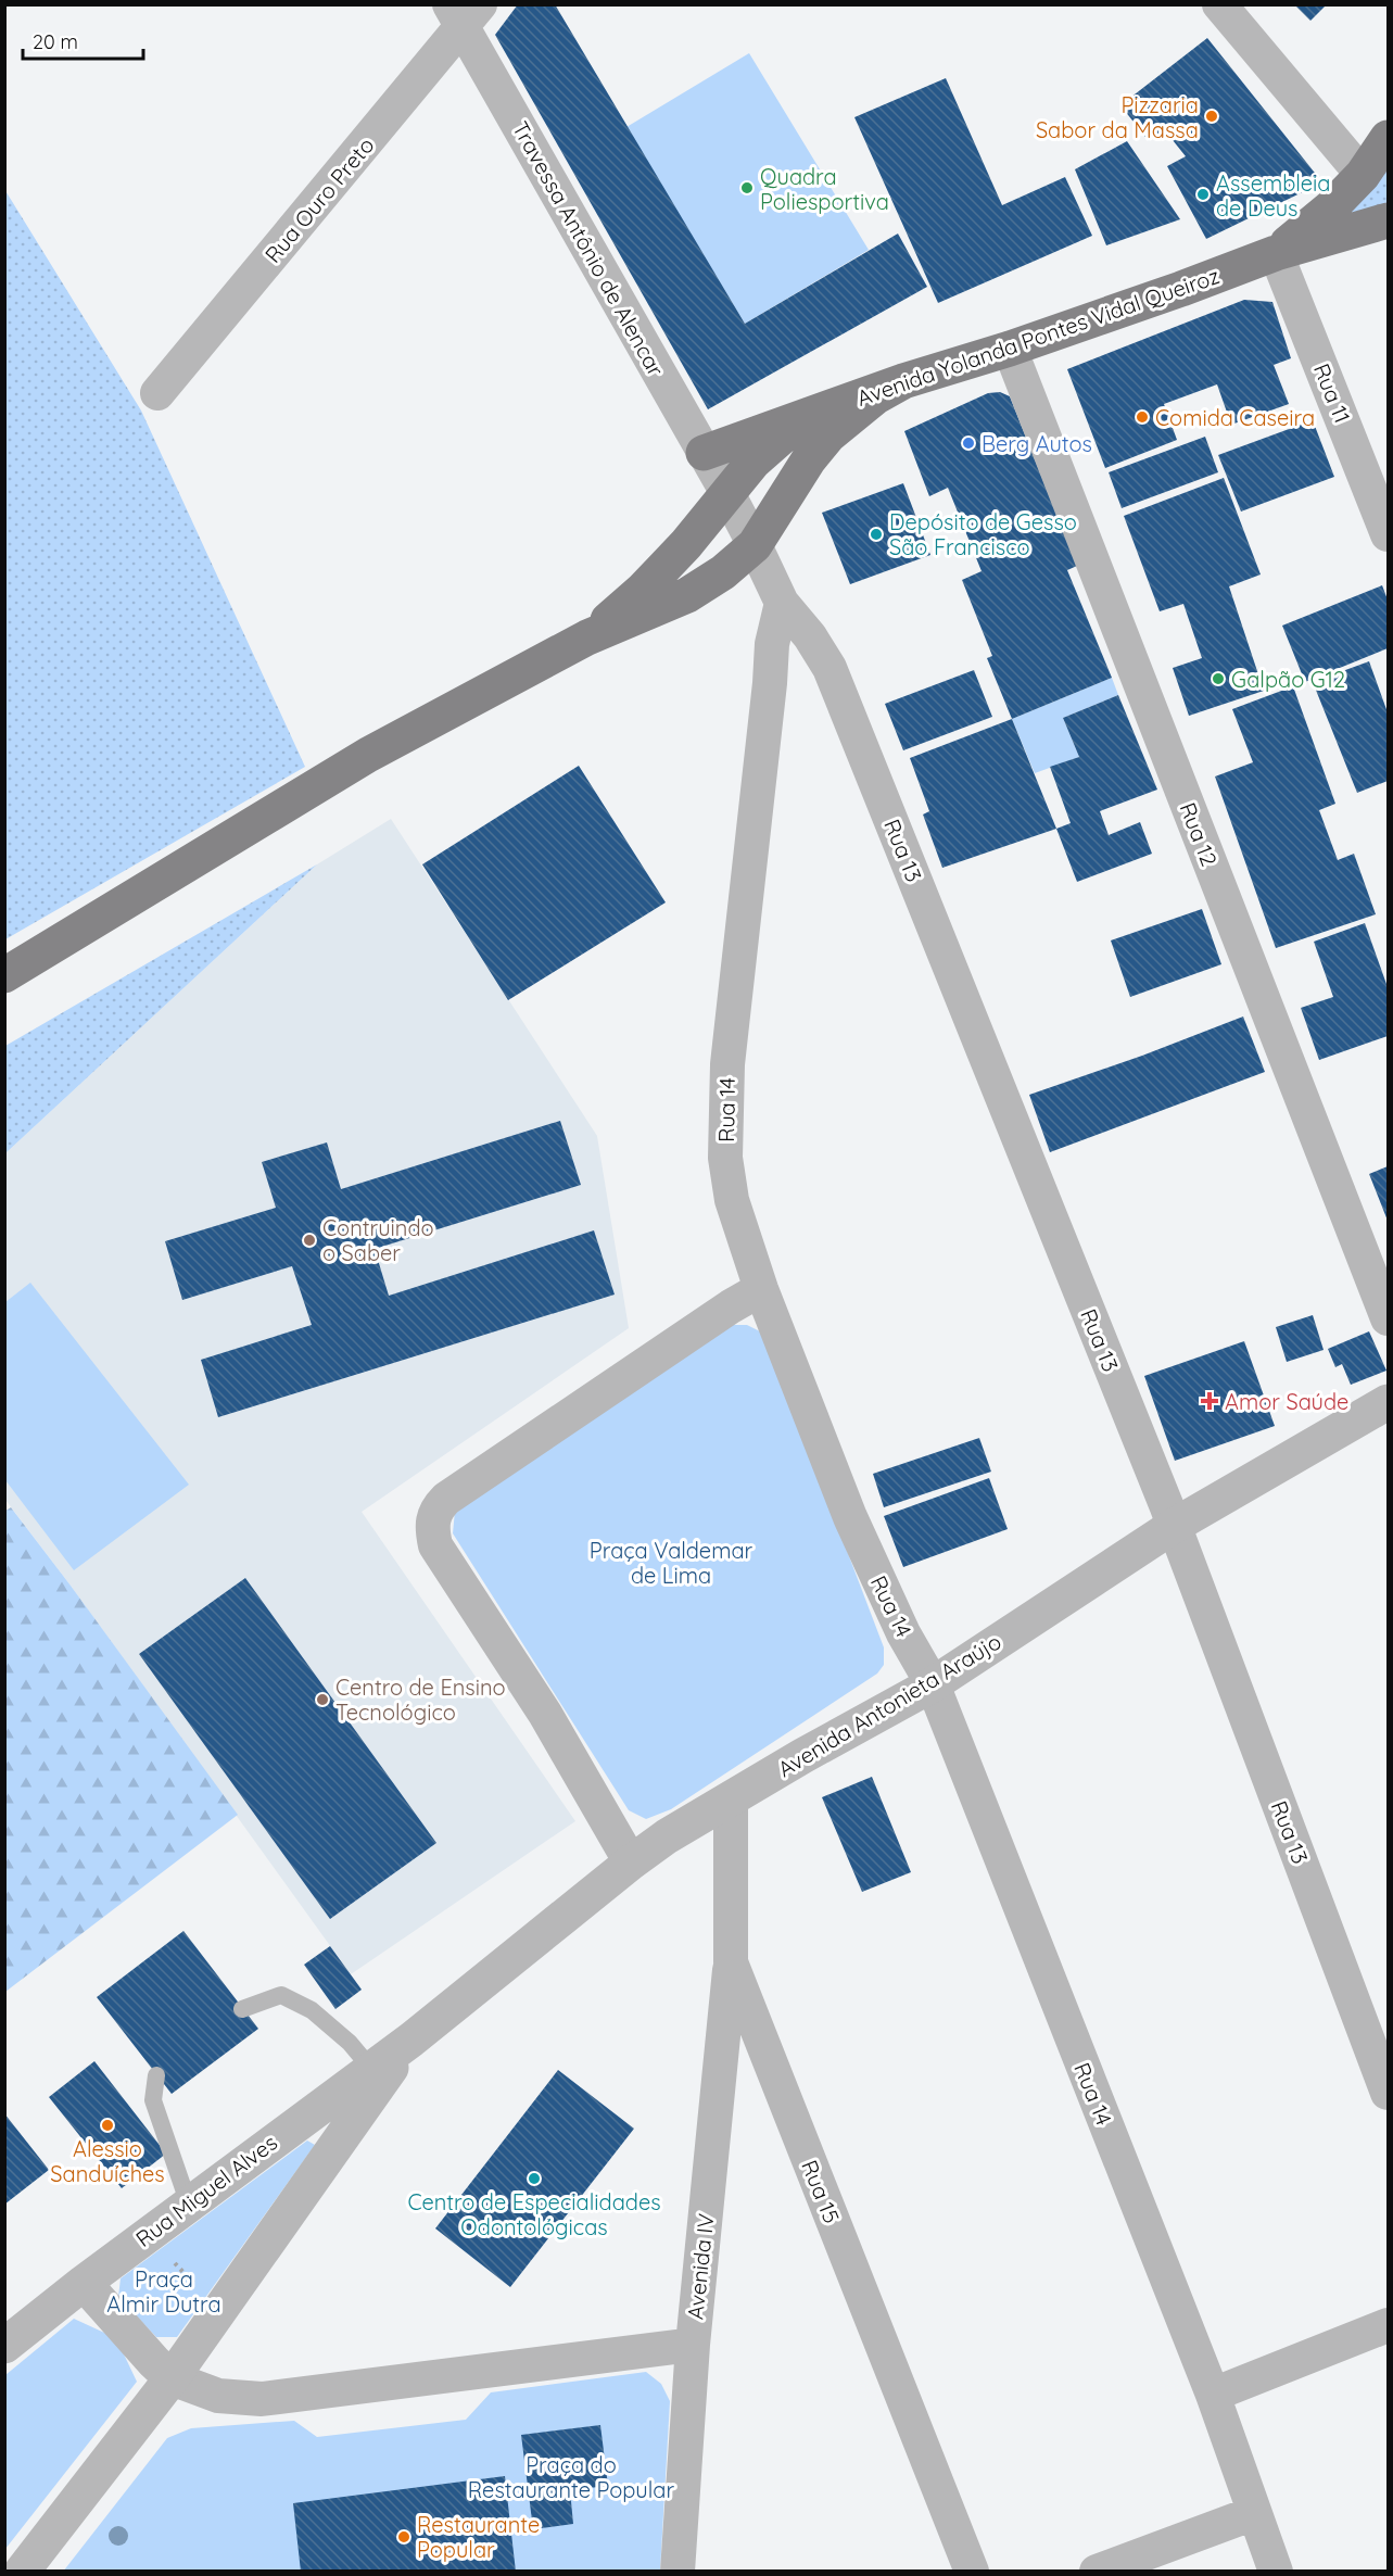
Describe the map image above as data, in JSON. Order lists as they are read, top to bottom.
{
  "streets": {
    "main road": ["Avenida Yolanda Pontes Vidal Queiroz"],
    "street": [
      "Rua Ouro Preto",
      "Travessa Antônio de Alencar",
      "Rua 11",
      "Rua 12",
      "Rua 13",
      "Rua 14",
      "Avenida Antonieta Araújo",
      "Rua Miguel Alves",
      "Rua 15",
      "Avenida IV"
    ]
  },
  "crossings": [
    ["Rua Ouro Preto", "Travessa Antônio de Alencar"],
    ["Travessa Antônio de Alencar", "Avenida Yolanda Pontes Vidal Queiroz"],
    ["Travessa Antônio de Alencar", "Rua 13"],
    ["Avenida Yolanda Pontes Vidal Queiroz", "Rua 11"],
    ["Avenida Yolanda Pontes Vidal Queiroz", "Rua 12"],
    ["Rua 13", "Rua 14"],
    ["Rua 13", "Avenida Antonieta Araújo"],
    ["Rua 14", "Avenida Antonieta Araújo"],
    ["Avenida Antonieta Araújo", "Rua Miguel Alves"],
    ["Avenida Antonieta Araújo", "Rua 15"],
    ["Rua 15", "Avenida IV"]
  ],
  "parks": ["Praça Valdemar de Lima", "Praça Almir Dutra", "Praça do Restaurante Popular"],
  "places": {
    "other": [
      "Pizzaria Sabor da Massa",
      "Quadra Poliesportiva",
      "Assembleia de Deus",
      "Comida Caseira",
      "Berg Autos",
      "Depósito de Gesso São Francisco",
      "Galpão G12",
      "Contruindo o Saber",
      "Centro de Ensino Tecnológico",
      "Alessio Sanduíches",
      "Centro de Especialidades Odontológicas",
      "Restaurante Popular"
    ],
    "health": ["Amor Saúde"]
  },
  "scale_bar": "20 m"
}
